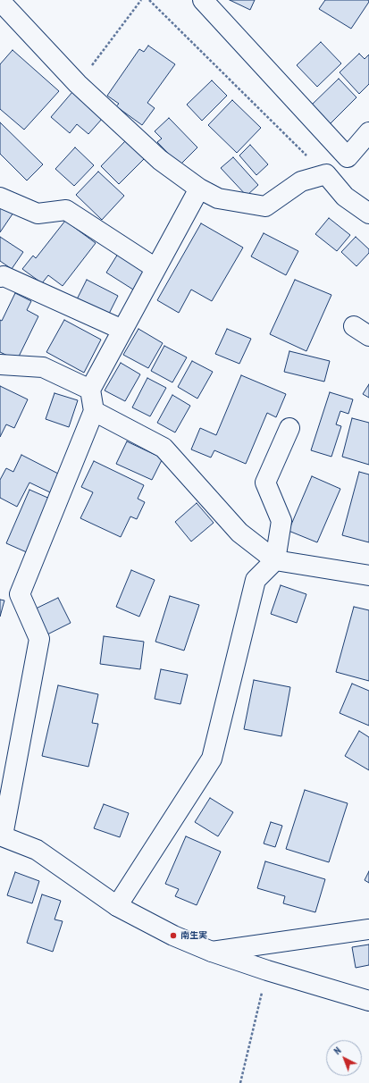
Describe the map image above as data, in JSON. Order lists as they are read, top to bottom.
{
  "places": ["南生実"],
  "north": "top left"
}
